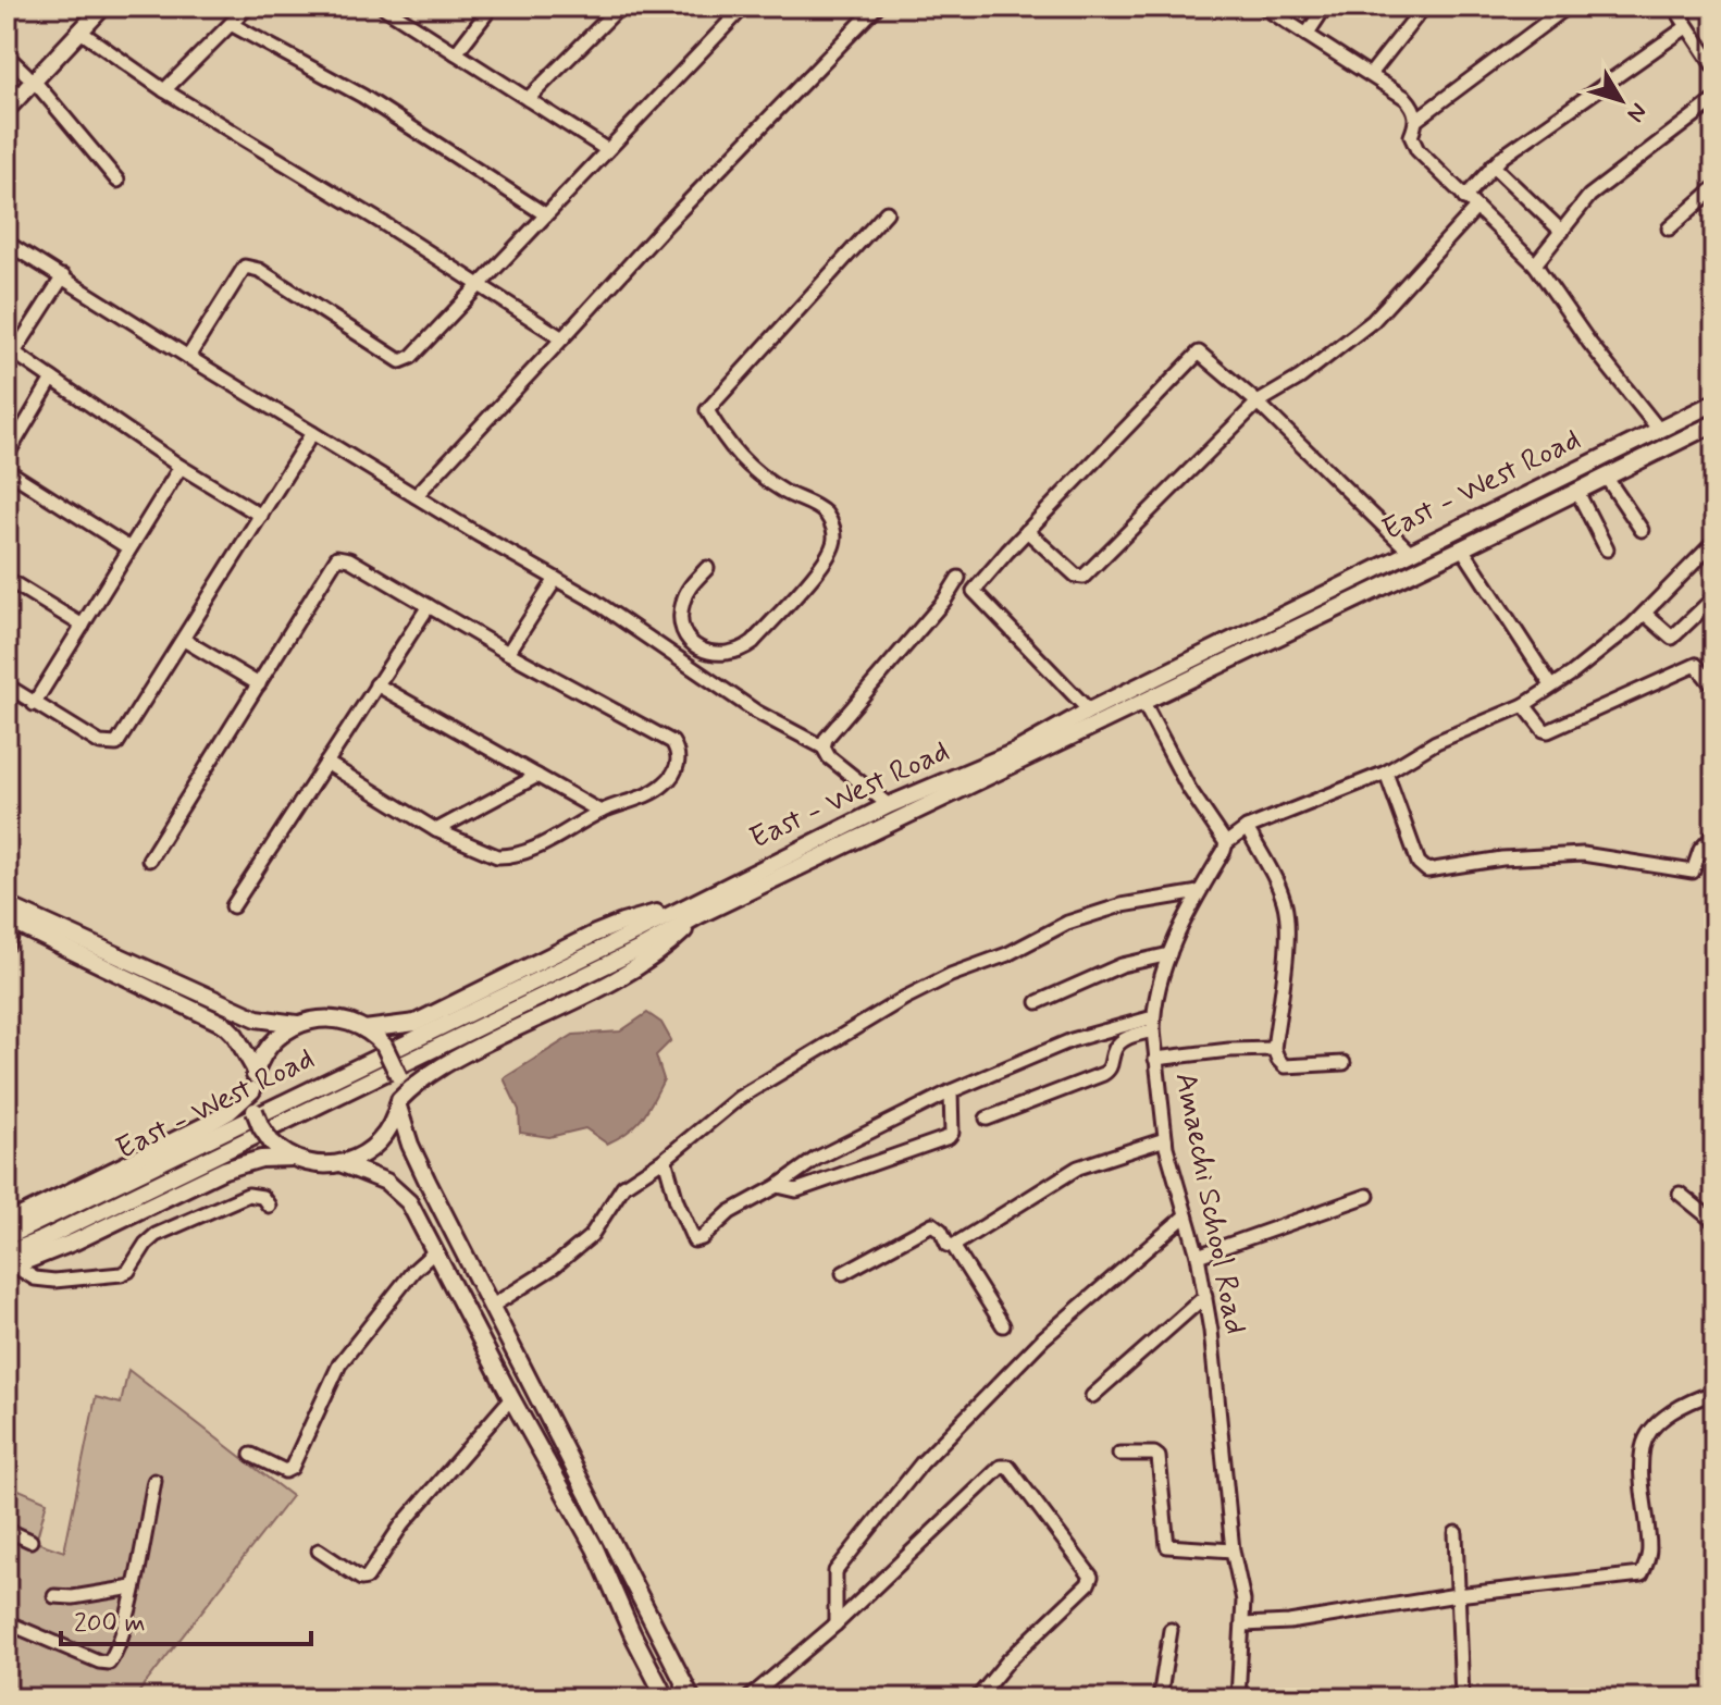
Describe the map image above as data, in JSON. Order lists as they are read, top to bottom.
{
  "streets": {
    "main road": ["East - West Road"],
    "street": ["Amaechi School Road"]
  },
  "scale_bar": "200 m",
  "north": "bottom right"
}
